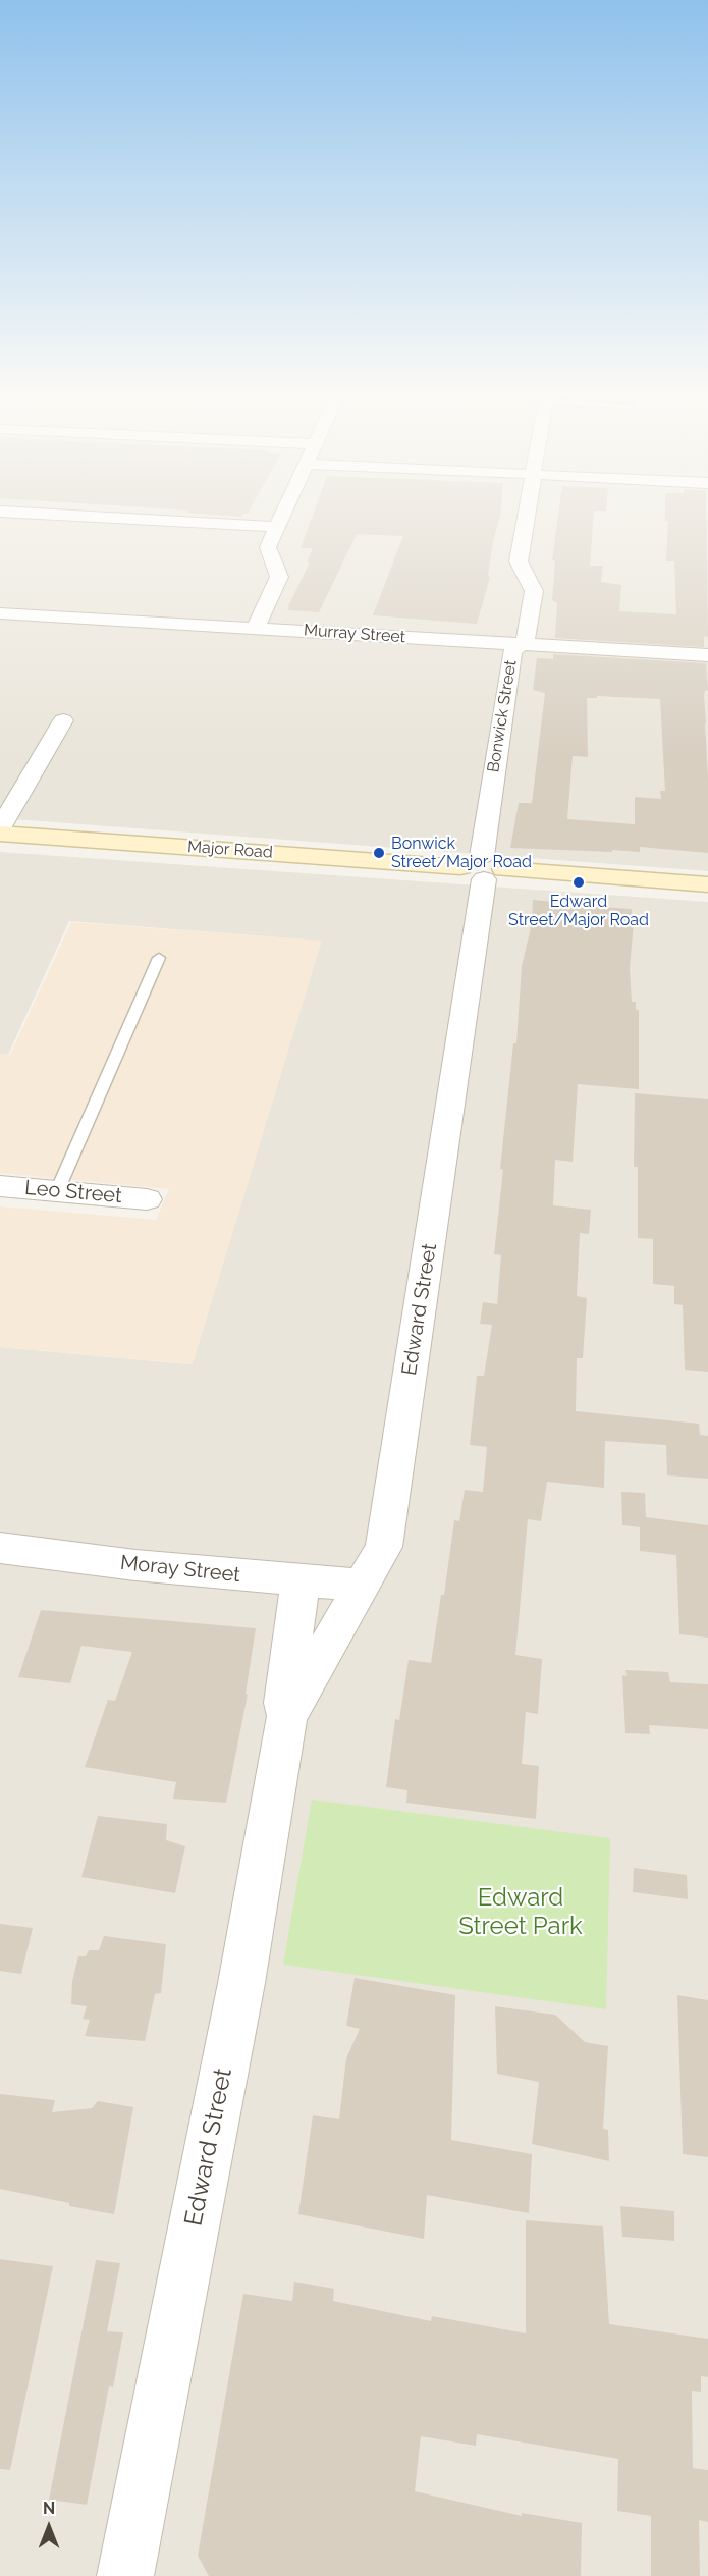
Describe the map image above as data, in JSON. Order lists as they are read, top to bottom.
{
  "streets": {
    "street": [
      "Murray Street",
      "Bonwick Street",
      "Major Road",
      "Leo Street",
      "Edward Street",
      "Moray Street"
    ]
  },
  "crossings": [
    ["Murray Street", "Bonwick Street"],
    ["Bonwick Street", "Major Road"],
    ["Bonwick Street", "Edward Street"],
    ["Major Road", "Edward Street"],
    ["Edward Street", "Moray Street"]
  ],
  "parks": ["Edward Street Park"],
  "places": ["Bonwick Street/Major Road", "Edward Street/Major Road"],
  "north": "top"
}
